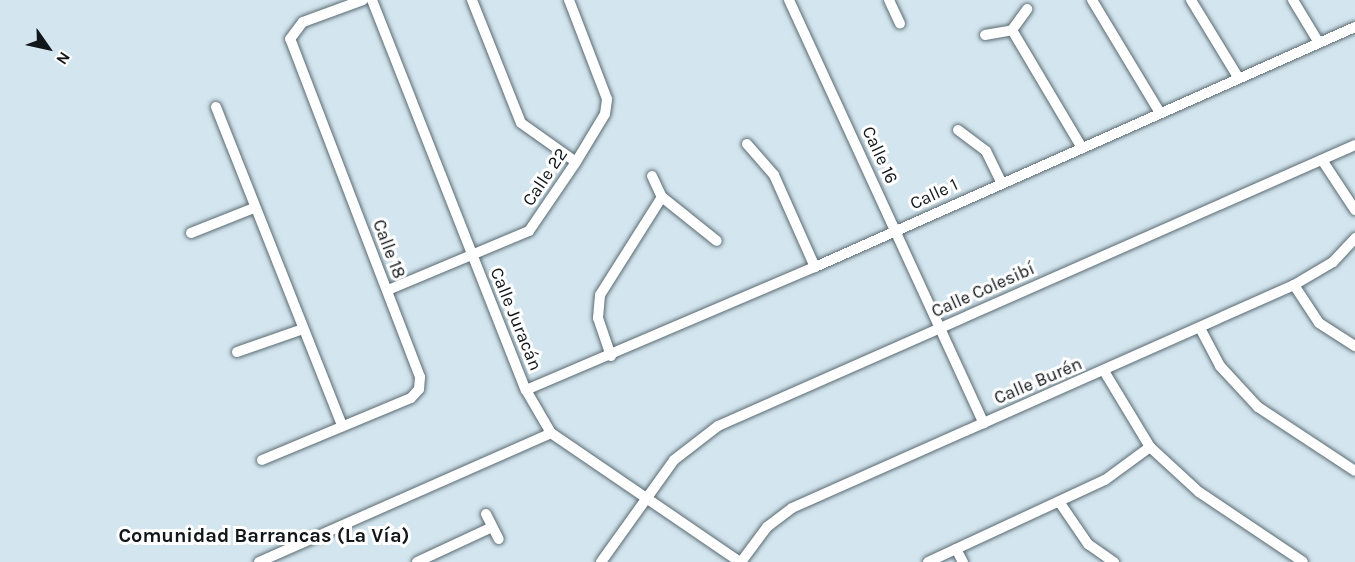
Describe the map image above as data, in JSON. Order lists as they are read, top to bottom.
{
  "streets": {
    "street": [
      "Calle 16",
      "Calle 22",
      "Calle 1",
      "Calle 18",
      "Calle Colesibí",
      "Calle Juracán",
      "Calle Burén"
    ]
  },
  "crossings": [
    ["Calle 16", "Calle 1"],
    ["Calle 16", "Calle Colesibí"],
    ["Calle 16", "Calle Burén"],
    ["Calle 22", "Calle 18"],
    ["Calle 22", "Calle Juracán"],
    ["Calle 1", "Calle Juracán"],
    ["Calle Colesibí", "Calle Juracán"],
    ["Calle Juracán", "Calle Burén"]
  ],
  "districts": ["Comunidad Barrancas (La Vía)"],
  "north": "bottom right"
}
